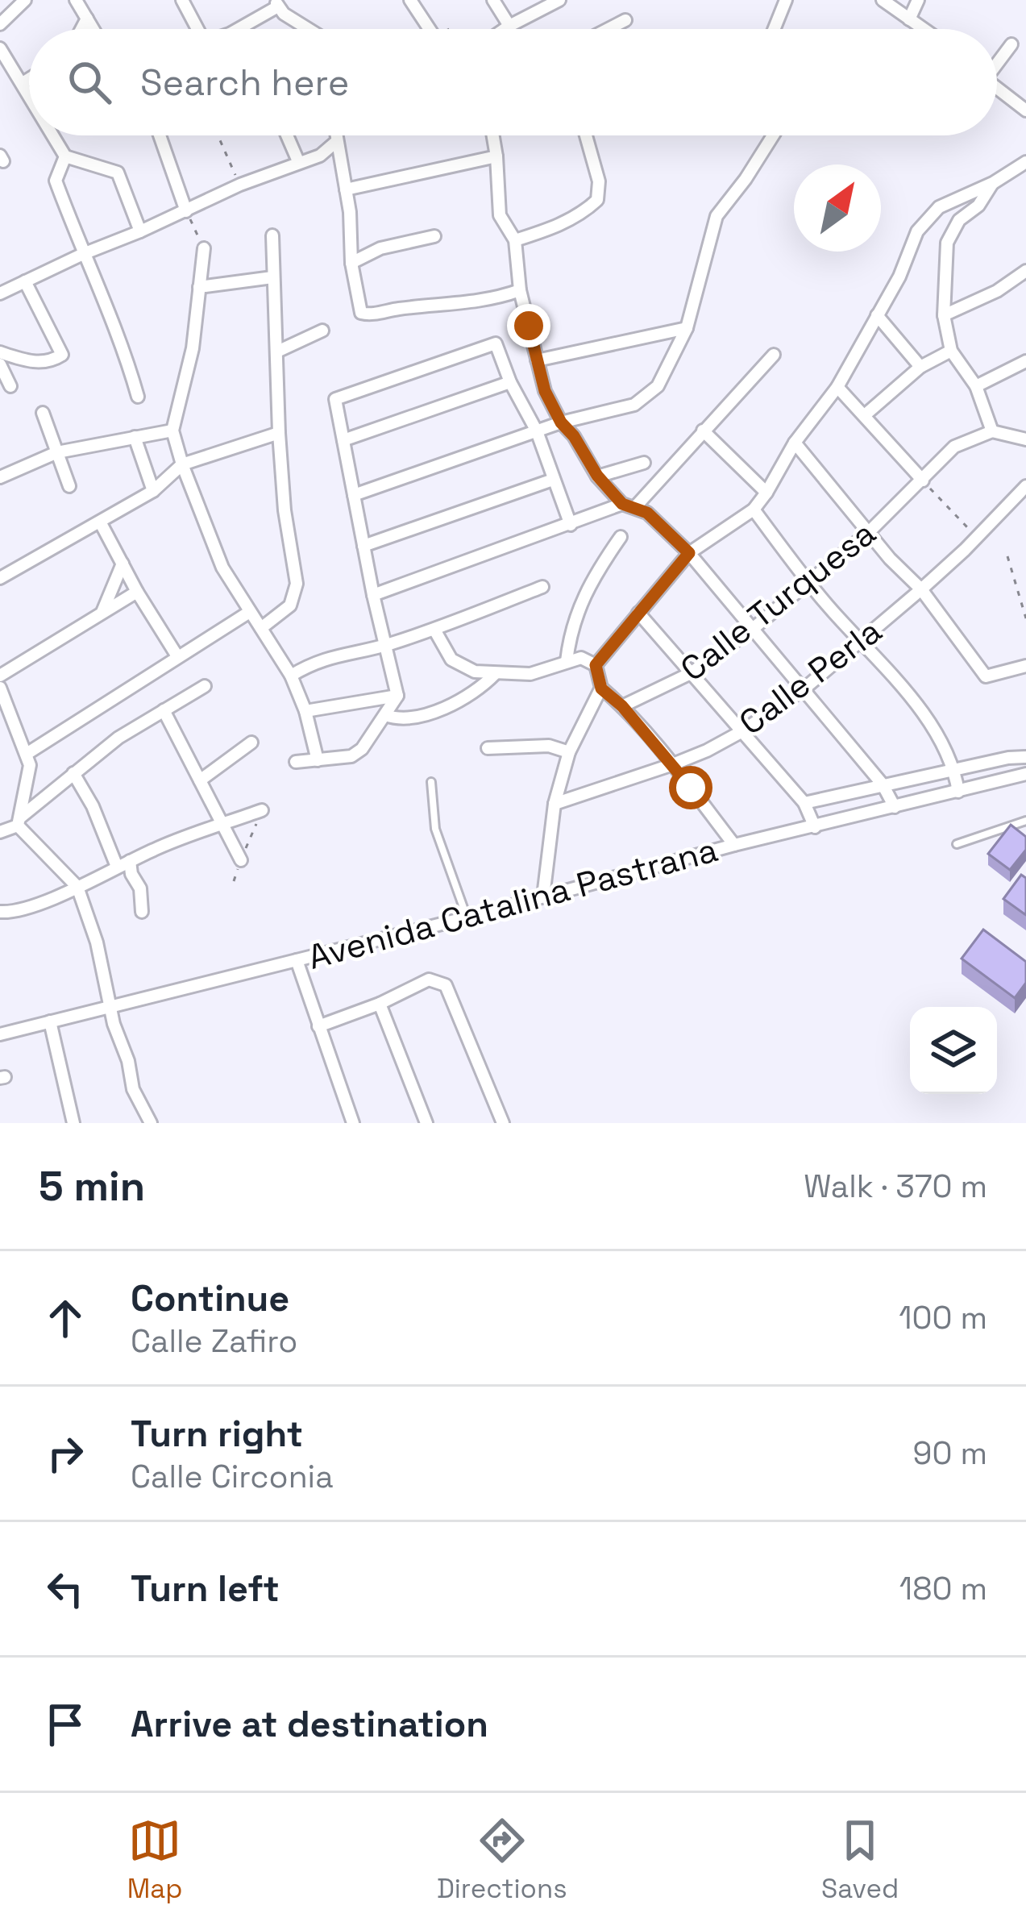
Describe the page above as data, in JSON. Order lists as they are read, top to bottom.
{
  "streets": {
    "street": ["Calle Turquesa", "Calle Perla", "Avenida Catalina Pastrana"]
  },
  "north": "top right",
  "page": {
    "search": "Search here",
    "heading": ["5 min", "Walk · 370 m"],
    "list": [
      ["Continue", "Calle Zafiro", "100 m"],
      ["Turn right", "Calle Circonia", "90 m"],
      ["Turn left", "180 m"],
      "Arrive at destination"
    ],
    "nav": ["Map", "Directions", "Saved"]
  }
}
